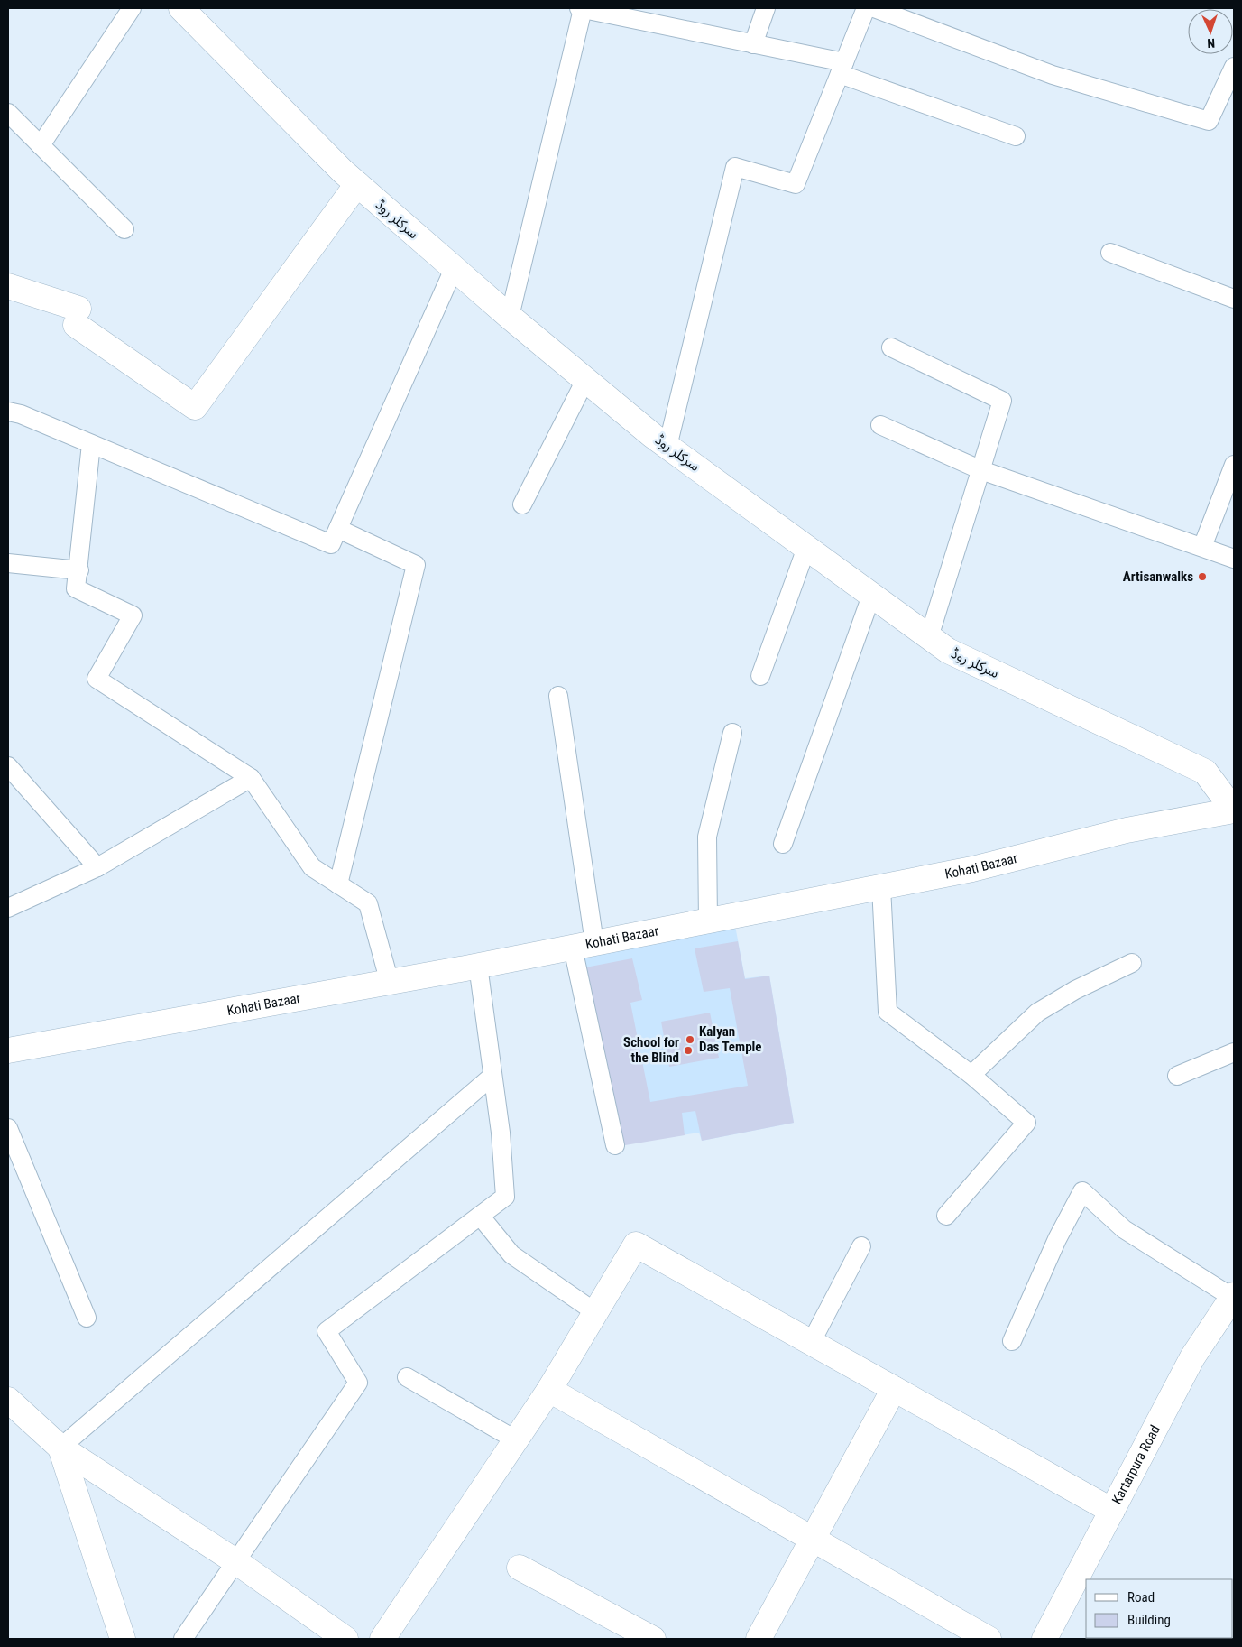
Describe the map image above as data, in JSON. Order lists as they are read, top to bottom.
{
  "streets": {
    "street": ["سرکلر روڈ", "Kohati Bazaar", "Kartarpura Road"]
  },
  "crossings": [
    ["سرکلر روڈ", "Kohati Bazaar"]
  ],
  "places": ["Artisanwalks", "Kalyan Das Temple", "School for the Blind"],
  "legend": ["Road", "Building"],
  "north": "bottom"
}
